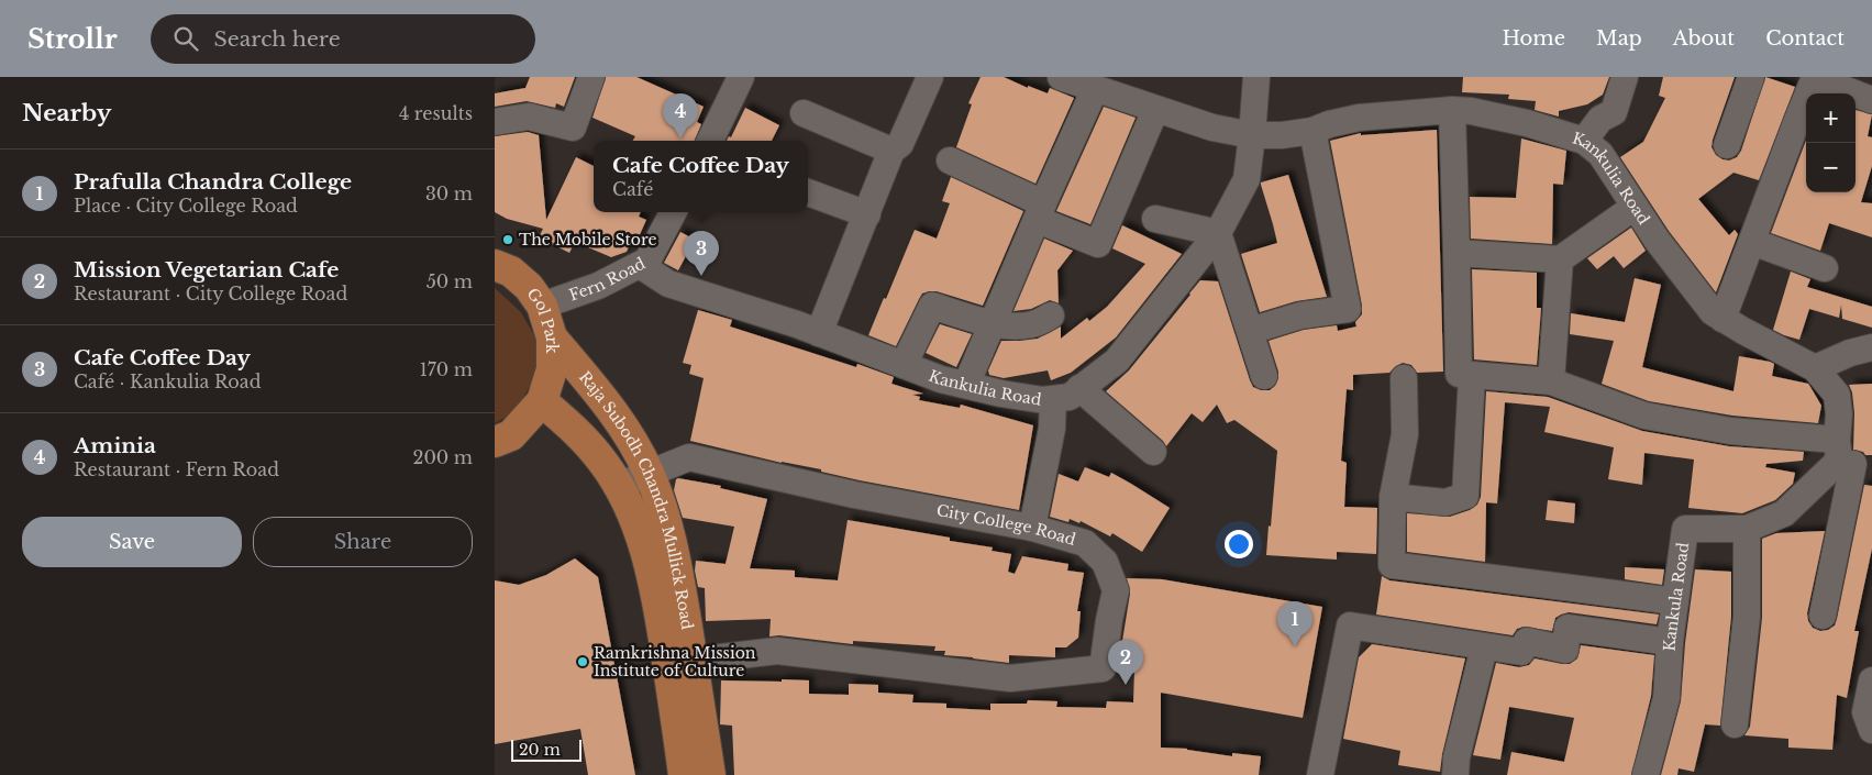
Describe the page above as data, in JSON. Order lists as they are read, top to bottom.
{
  "streets": {
    "main road": ["Gol Park", "Raja Subodh Chandra Mullick Road"],
    "street": [
      "Kankulia Road",
      "Fern Road",
      "City College Road",
      "Kankula Road"
    ]
  },
  "crossings": [
    ["Kankulia Road", "Fern Road"],
    ["Kankulia Road", "Kankula Road"],
    ["Fern Road", "Gol Park"],
    ["Gol Park", "Raja Subodh Chandra Mullick Road"],
    ["Raja Subodh Chandra Mullick Road", "City College Road"]
  ],
  "places": ["The Mobile Store", "Ramkrishna Mission Institute of Culture"],
  "scale_bar": "20 m",
  "page": {
    "header": "Strollr",
    "search": "Search here",
    "nav": [
      "Home",
      "Map",
      "About",
      "Contact"
    ],
    "heading": ["Nearby", "4 results"],
    "map_buttons": ["+", "−"],
    "pins": [
      "4",
      "3",
      "1",
      "2"
    ],
    "popup": ["Cafe Coffee Day", "Café"],
    "list": [
      {
        "mark": "1",
        "name": "Prafulla Chandra College",
        "note": "Place · City College Road",
        "value": "30 m"
      },
      {
        "mark": "2",
        "name": "Mission Vegetarian Cafe",
        "note": "Restaurant · City College Road",
        "value": "50 m"
      },
      {
        "mark": "3",
        "name": "Cafe Coffee Day",
        "note": "Café · Kankulia Road",
        "value": "170 m"
      },
      {
        "mark": "4",
        "name": "Aminia",
        "note": "Restaurant · Fern Road",
        "value": "200 m"
      }
    ],
    "buttons": ["Save", "Share"],
    "scale": "20 m"
  }
}
